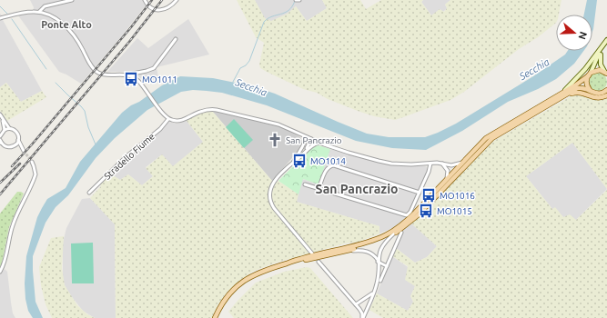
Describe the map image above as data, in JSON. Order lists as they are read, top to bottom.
{
  "streets": {
    "street": ["Stradello Fiume"]
  },
  "districts": ["Ponte Alto", "San Pancrazio"],
  "water": ["Secchia"],
  "places": {
    "bus stop": [
      "MO1011",
      "MO1014",
      "MO1016",
      "MO1015"
    ],
    "church": ["San Pancrazio"]
  },
  "north": "right"
}
